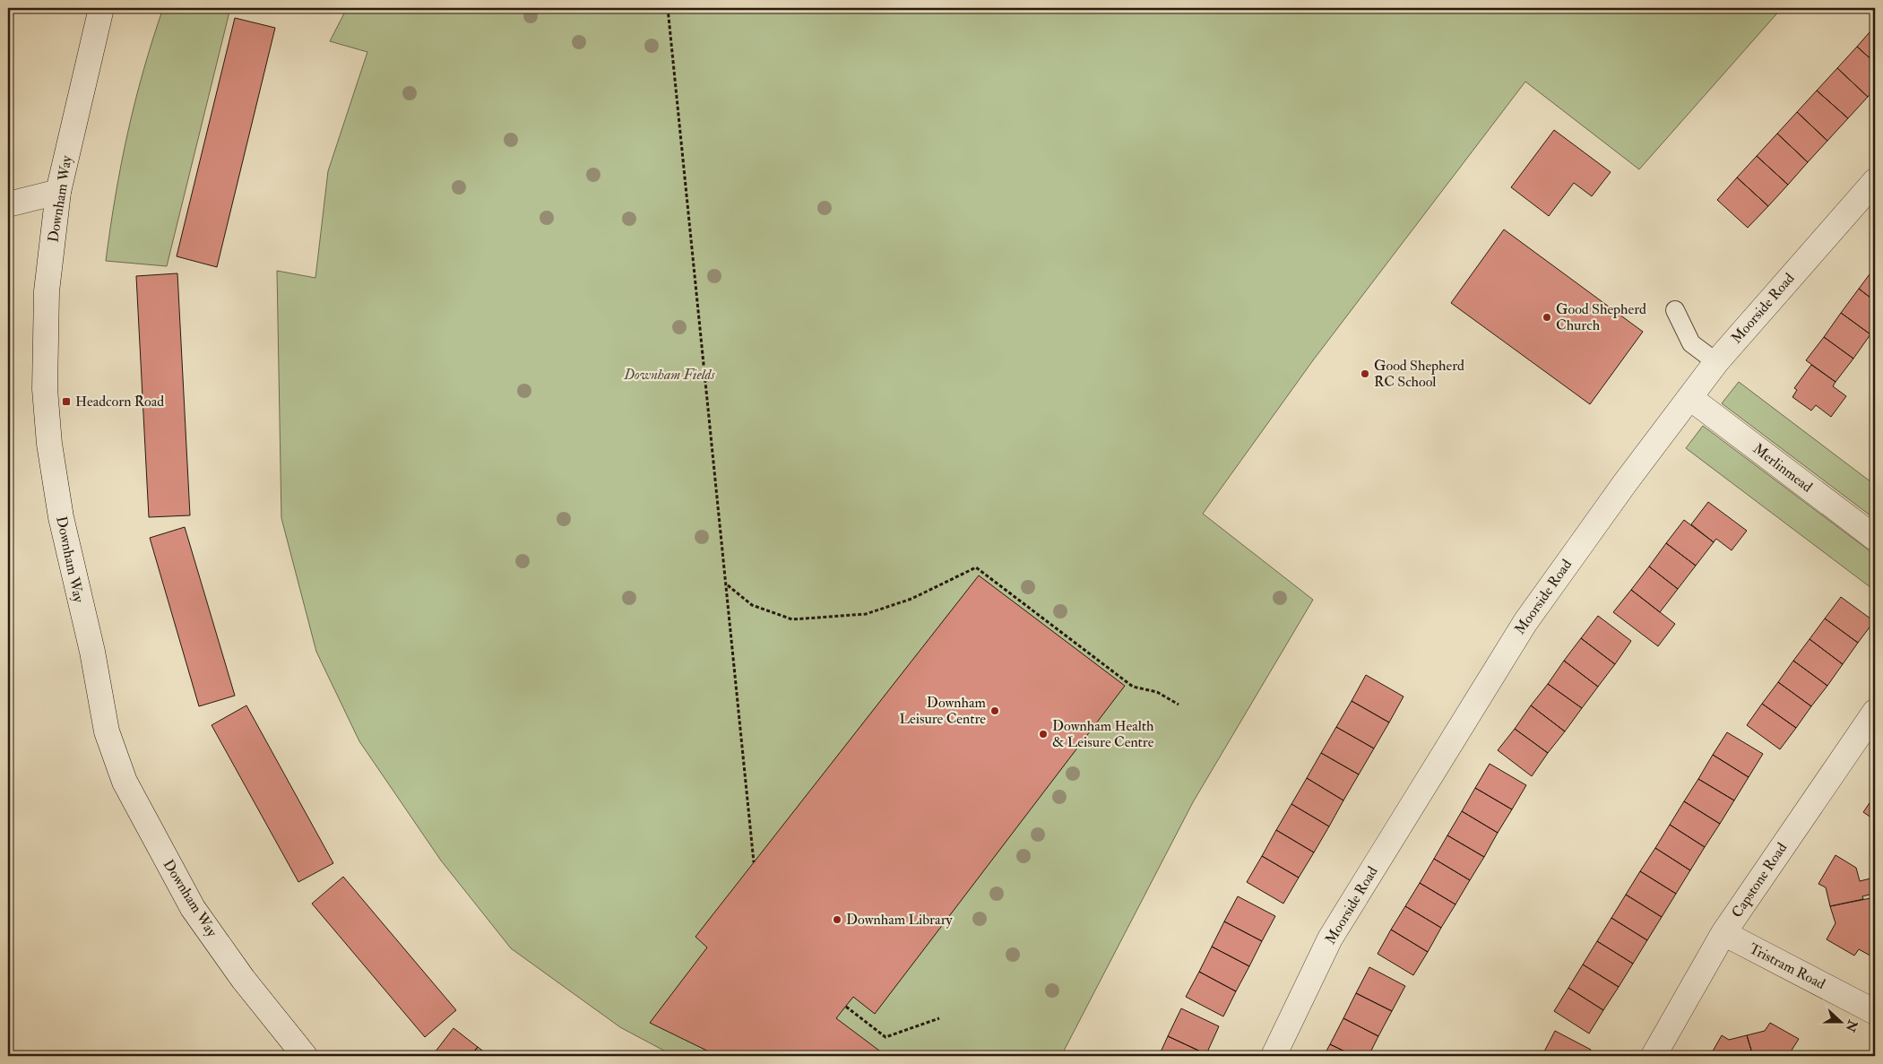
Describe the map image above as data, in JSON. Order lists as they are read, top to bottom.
{
  "streets": {
    "street": [
      "Downham Way",
      "Moorside Road",
      "Merlinmead",
      "Capstone Road",
      "Tristram Road"
    ]
  },
  "crossings": [
    ["Moorside Road", "Merlinmead"],
    ["Capstone Road", "Tristram Road"]
  ],
  "parks": ["Downham Fields"],
  "places": {
    "other": [
      "Good Shepherd Church",
      "Good Shepherd RC School",
      "Downham Leisure Centre",
      "Downham Health & Leisure Centre",
      "Downham Library"
    ],
    "transit": ["Headcorn Road"]
  },
  "north": "right"
}
